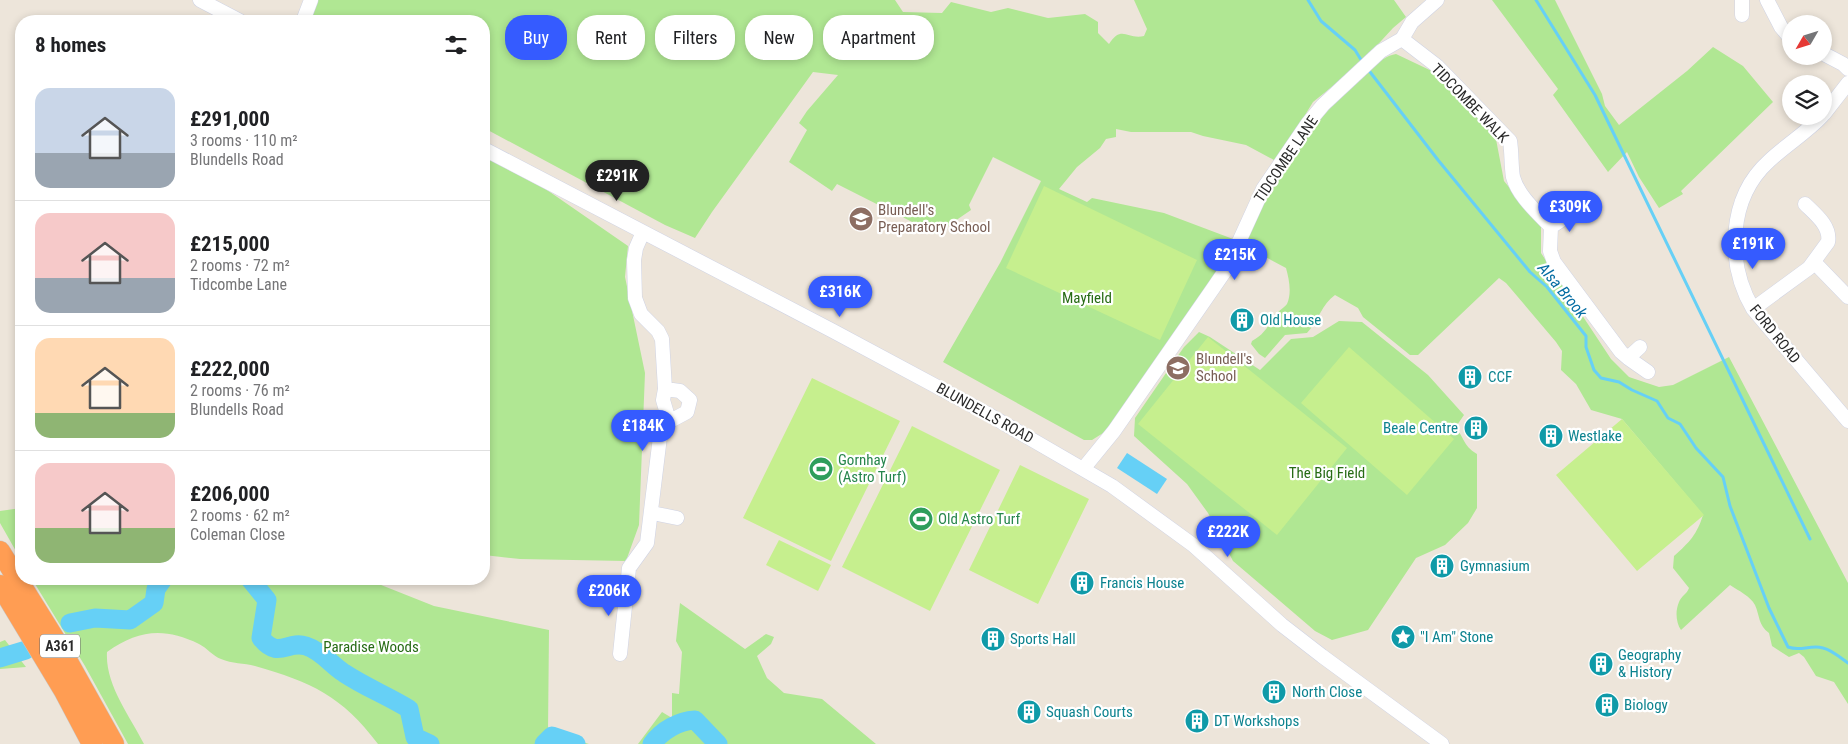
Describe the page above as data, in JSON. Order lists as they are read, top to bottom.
{
  "streets": {
    "highway": ["A361"],
    "street": [
      "TIDCOMBE WALK",
      "TIDCOMBE LANE",
      "FORD ROAD",
      "BLUNDELLS ROAD"
    ]
  },
  "crossings": [
    ["TIDCOMBE WALK", "TIDCOMBE LANE"],
    ["TIDCOMBE LANE", "BLUNDELLS ROAD"]
  ],
  "water": ["Alsa Brook"],
  "parks": ["Mayfield", "The Big Field", "Paradise Woods"],
  "places": {
    "school or university": ["Blundell's Preparatory School", "Blundell's School"],
    "building": [
      "Old House",
      "CCF",
      "Beale Centre",
      "Westlake",
      "Gymnasium",
      "Francis House",
      "Sports Hall",
      "Geography & History",
      "North Close",
      "Biology",
      "Squash Courts",
      "DT Workshops"
    ],
    "sports": ["Gornhay (Astro Turf)", "Old Astro Turf"],
    "place": ["\"I Am\" Stone"]
  },
  "north": "bottom left",
  "page": {
    "chip": [
      "Buy",
      "Rent",
      "Filters",
      "New",
      "Apartment"
    ],
    "heading": "8 homes",
    "list": [
      {
        "name": "£291,000",
        "note": "3 rooms · 110 m² · Blundells Road"
      },
      {
        "name": "£215,000",
        "note": "2 rooms · 72 m² · Tidcombe Lane"
      },
      {
        "name": "£222,000",
        "note": "2 rooms · 76 m² · Blundells Road"
      },
      {
        "name": "£206,000",
        "note": "2 rooms · 62 m² · Coleman Close"
      }
    ],
    "price": [
      "£291K",
      "£309K",
      "£191K",
      "£215K",
      "£316K",
      "£184K",
      "£222K",
      "£206K"
    ]
  }
}
